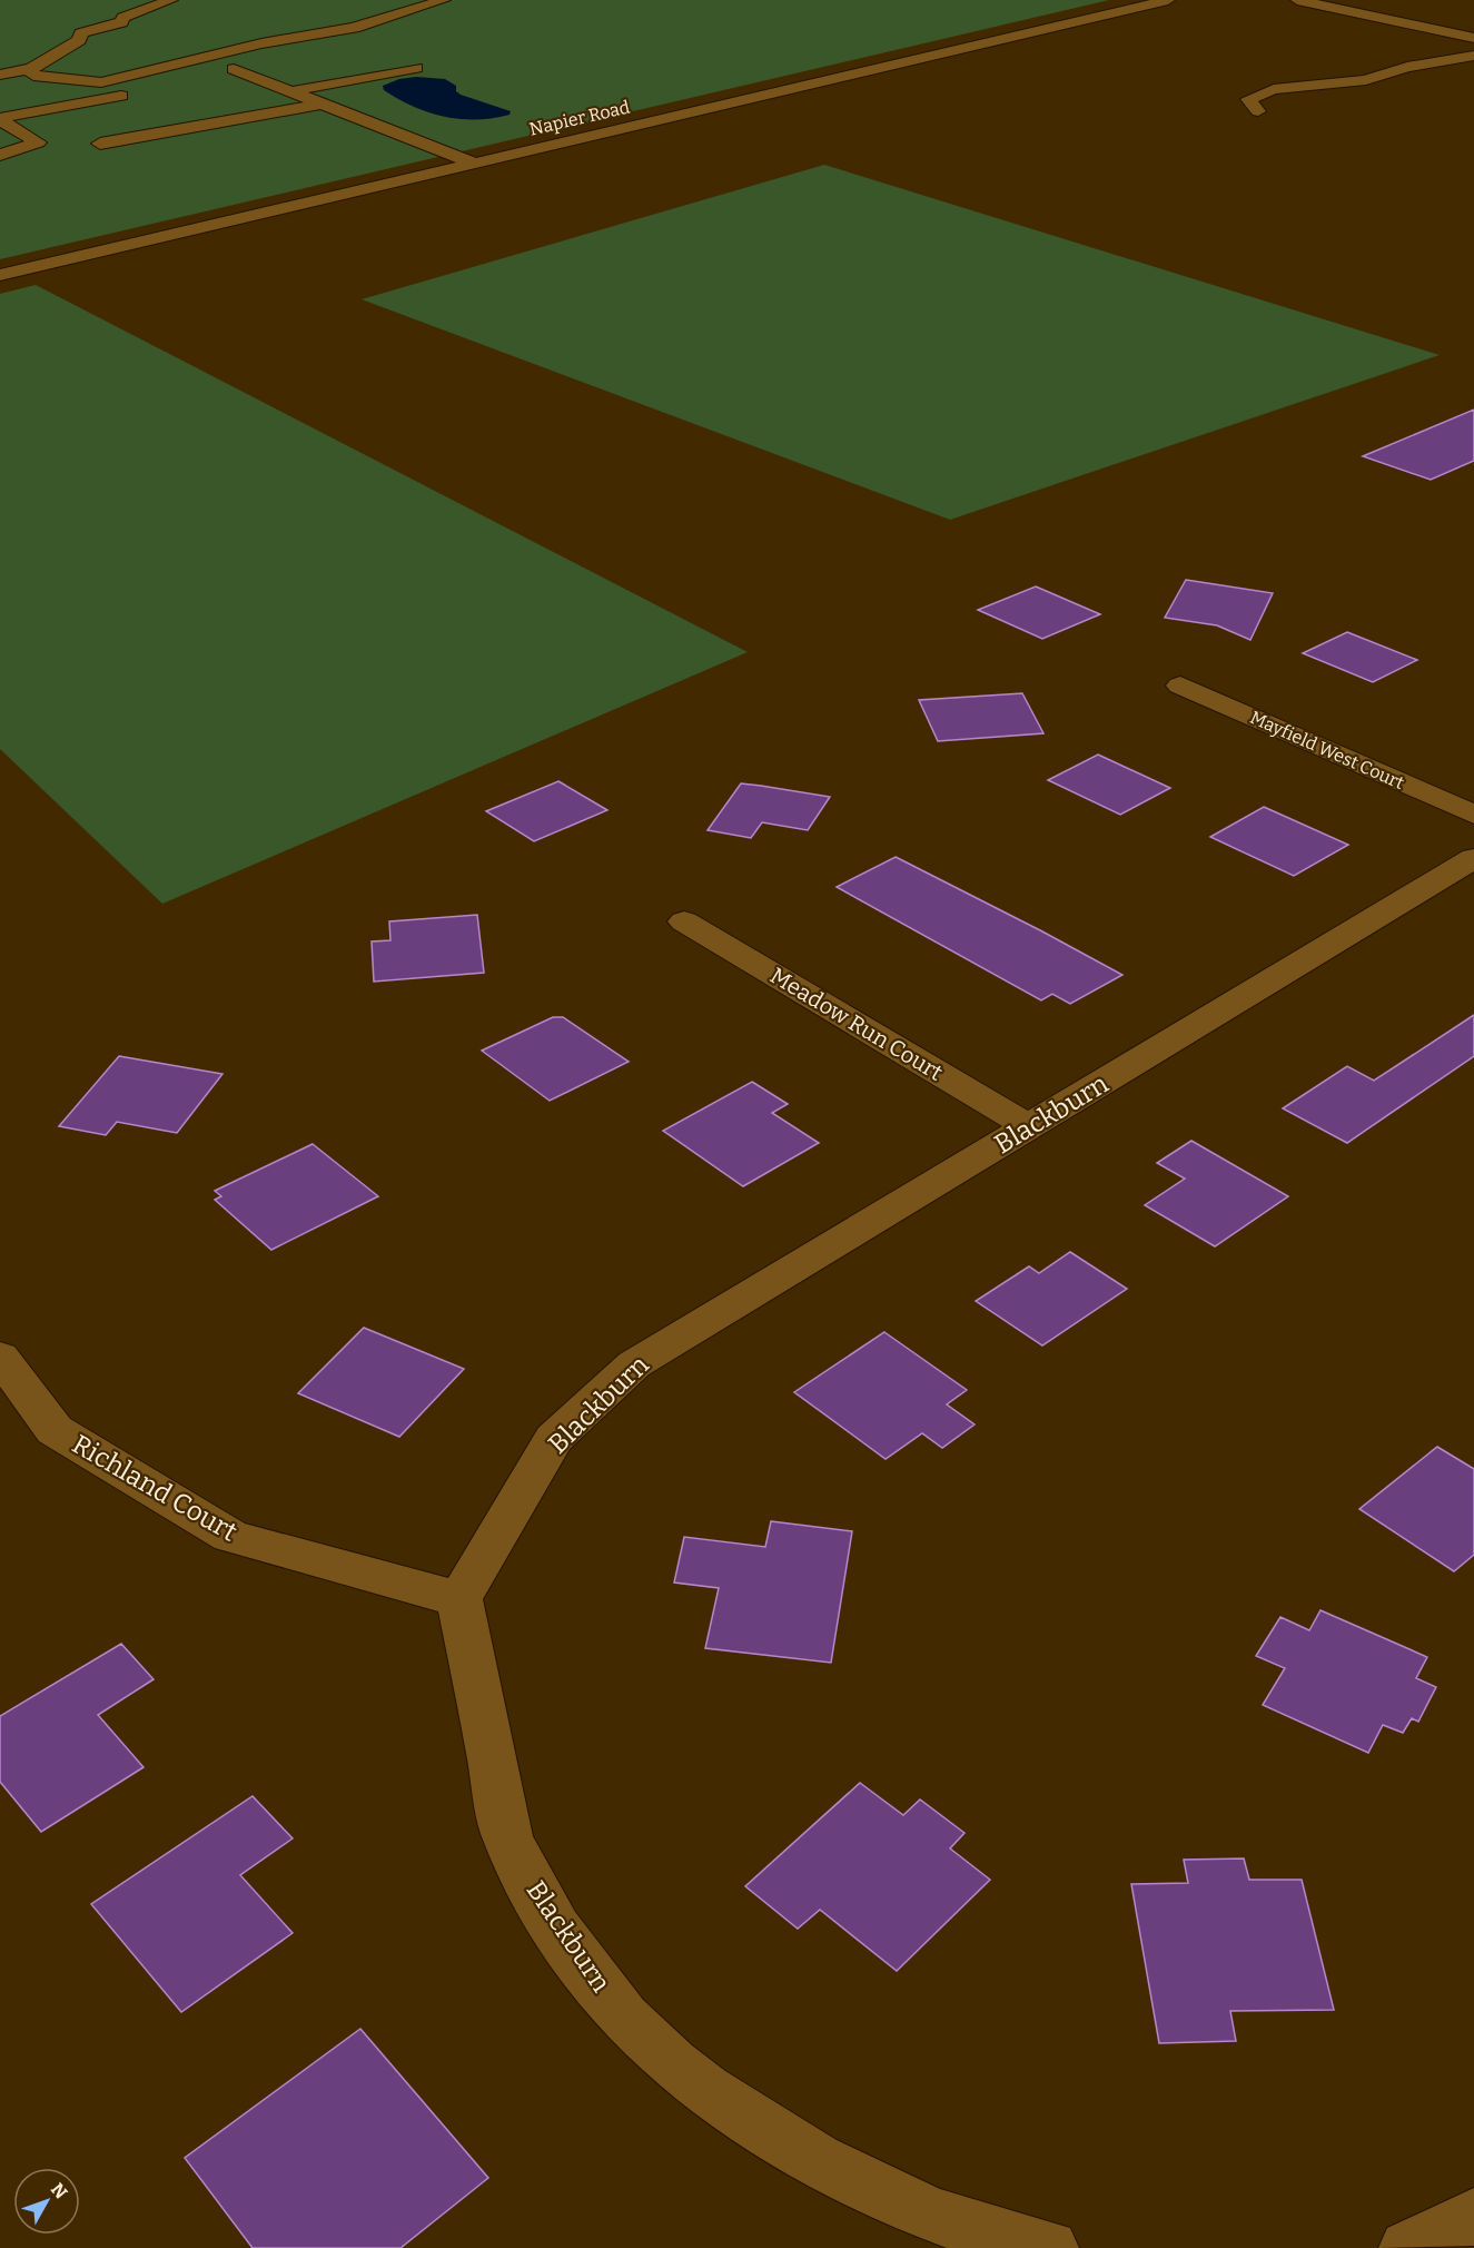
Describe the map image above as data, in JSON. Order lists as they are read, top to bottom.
{
  "streets": {
    "street": [
      "Napier Road",
      "Mayfield West Court",
      "Meadow Run Court",
      "Blackburn",
      "Richland Court"
    ]
  },
  "crossings": [
    ["Meadow Run Court", "Blackburn"],
    ["Blackburn", "Richland Court"]
  ],
  "north": "top right"
}
